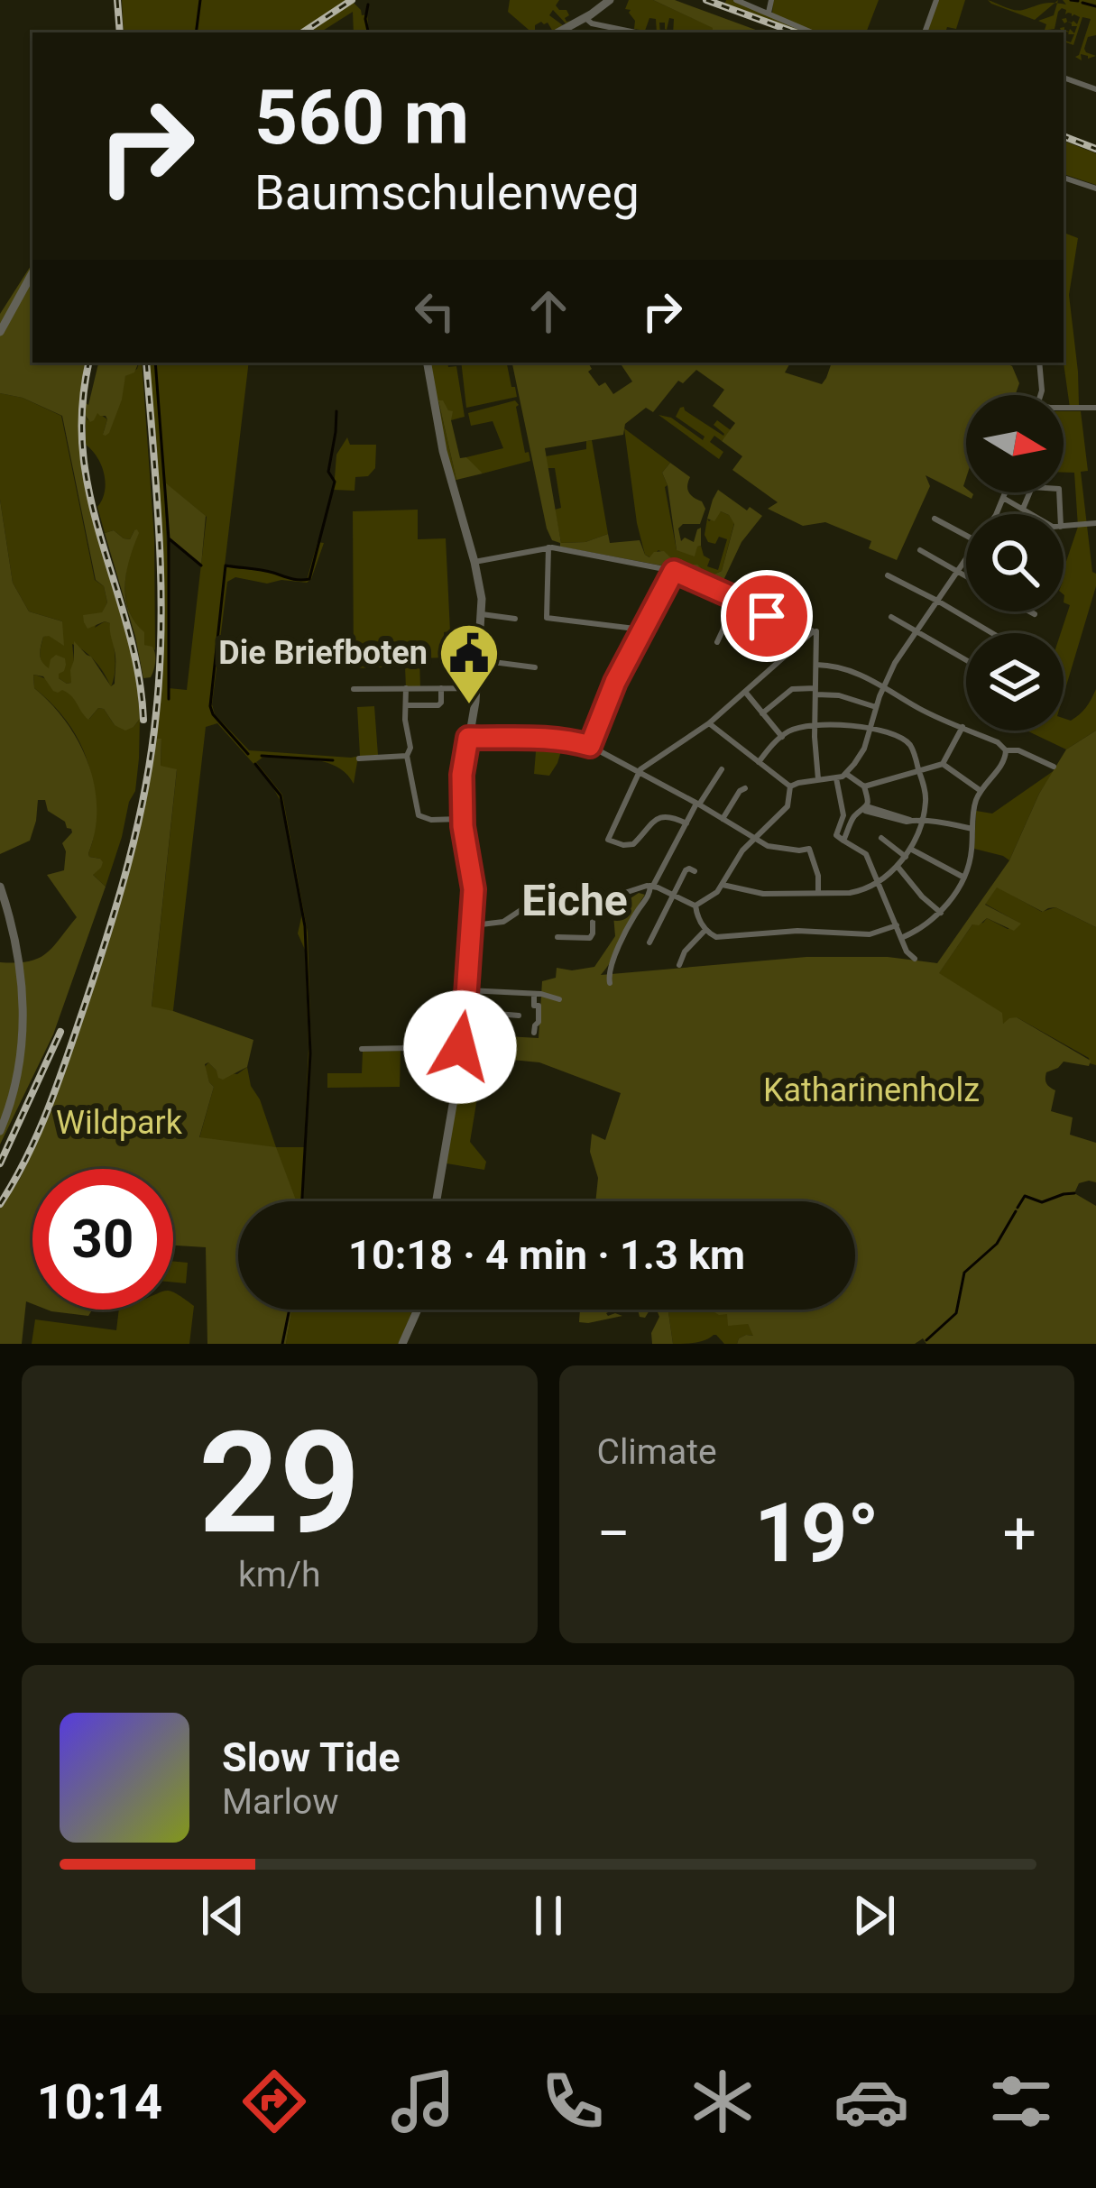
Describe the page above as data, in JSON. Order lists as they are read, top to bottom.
{
  "districts": ["Eiche"],
  "parks": ["Katharinenholz", "Wildpark"],
  "places": {
    "public building": ["Die Briefboten"]
  },
  "north": "right",
  "page": {
    "turn": ["560 m", "Baumschulenweg"],
    "limit": "30",
    "trip": "10:18 · 4 min · 1.3 km",
    "tile": [
      ["29", "km/h"],
      "Climate"
    ],
    "heat": ["−", "19°", "+"],
    "song": ["Slow Tide", "Marlow"],
    "tabs": "10:14"
  }
}
